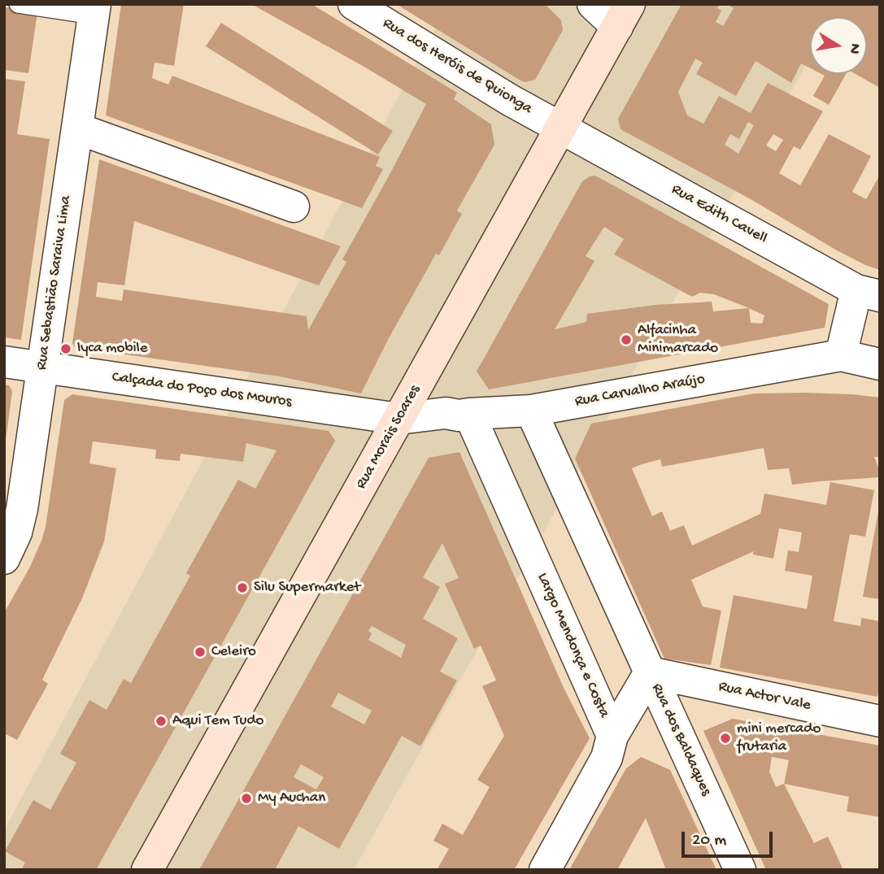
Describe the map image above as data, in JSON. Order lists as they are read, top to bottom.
{
  "streets": {
    "main road": ["Rua Morais Soares"],
    "street": [
      "Rua dos Heróis de Quionga",
      "Rua Edith Cavell",
      "Rua Sebastião Saraiva Lima",
      "Calçada do Poço dos Mouros",
      "Rua Carvalho Araújo",
      "Largo Mendonça e Costa",
      "Rua Actor Vale",
      "Rua dos Baldaques"
    ]
  },
  "crossings": [
    ["Rua dos Heróis de Quionga", "Rua Edith Cavell"],
    ["Rua dos Heróis de Quionga", "Rua Morais Soares"],
    ["Rua Edith Cavell", "Rua Morais Soares"],
    ["Rua Sebastião Saraiva Lima", "Calçada do Poço dos Mouros"],
    ["Calçada do Poço dos Mouros", "Rua Carvalho Araújo"],
    ["Calçada do Poço dos Mouros", "Rua Morais Soares"],
    ["Rua Carvalho Araújo", "Rua Morais Soares"],
    ["Rua Carvalho Araújo", "Largo Mendonça e Costa"],
    ["Largo Mendonça e Costa", "Rua Actor Vale"],
    ["Largo Mendonça e Costa", "Rua dos Baldaques"],
    ["Rua Actor Vale", "Rua dos Baldaques"]
  ],
  "places": [
    "Alfacinha Minimarcado",
    "lyca mobile",
    "Silu Supermarket",
    "Celeiro",
    "Aqui Tem Tudo",
    "mini mercado frutaria",
    "My Auchan"
  ],
  "scale_bar": "20 m",
  "north": "right"
}
